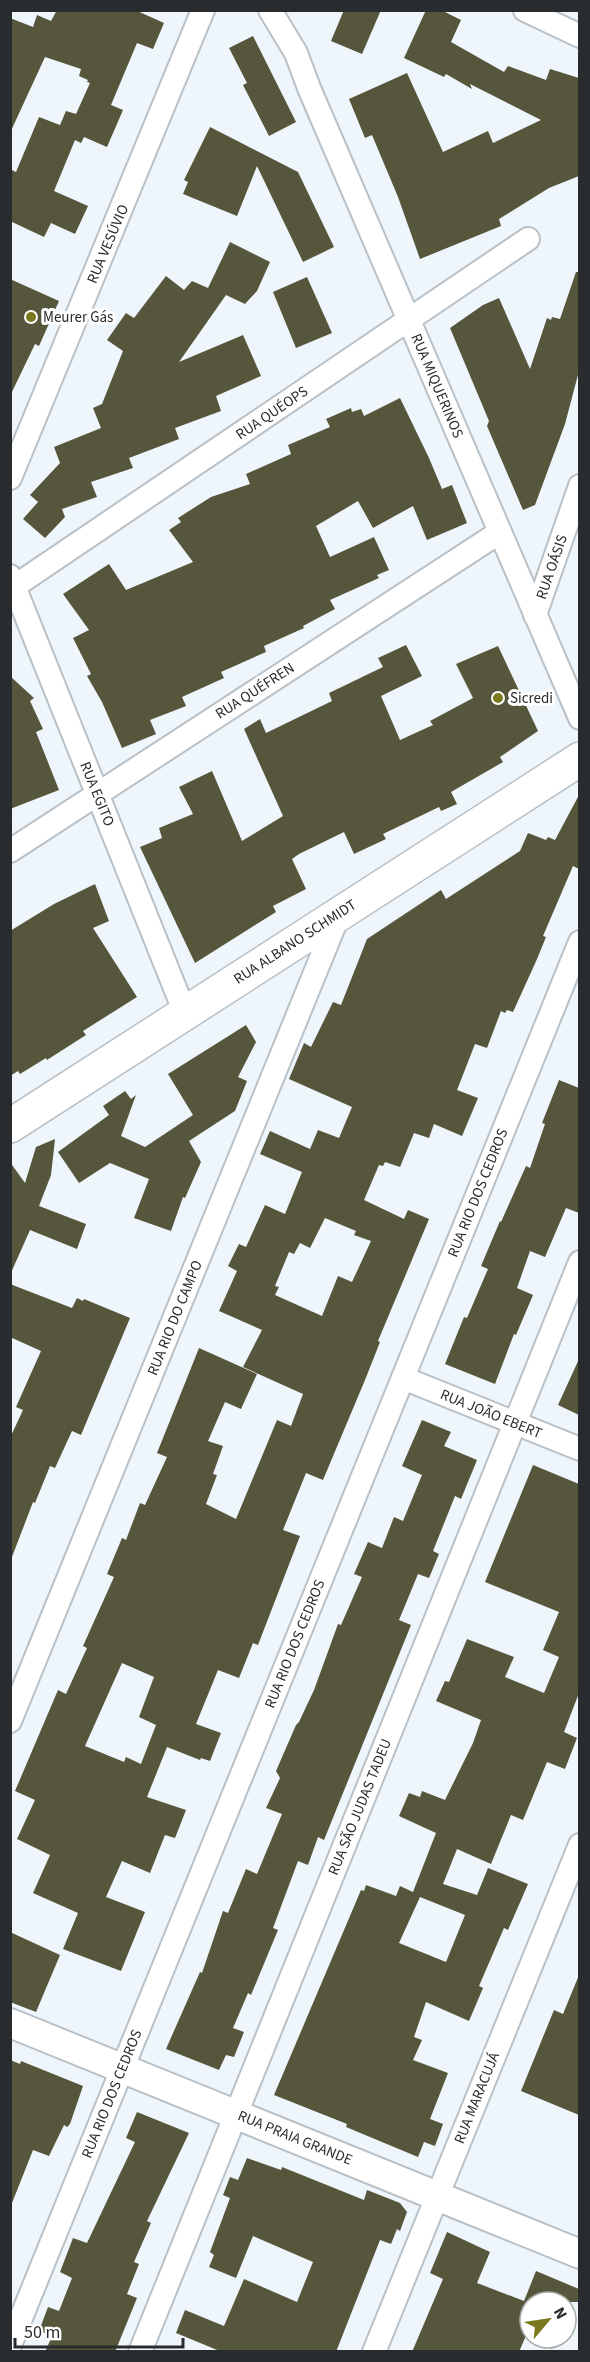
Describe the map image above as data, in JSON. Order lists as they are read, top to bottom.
{
  "streets": {
    "main road": ["RUA ALBANO SCHMIDT"],
    "street": [
      "RUA VESÚVIO",
      "RUA MIQUERINOS",
      "RUA QUÉOPS",
      "RUA OÁSIS",
      "RUA QUÉFREN",
      "RUA EGITO",
      "RUA RIO DOS CEDROS",
      "RUA RIO DO CAMPO",
      "RUA JOÃO EBERT",
      "RUA SÃO JUDAS TADEU",
      "RUA MARACUJÁ",
      "RUA PRAIA GRANDE"
    ]
  },
  "crossings": [
    ["RUA MIQUERINOS", "RUA QUÉOPS"],
    ["RUA MIQUERINOS", "RUA OÁSIS"],
    ["RUA MIQUERINOS", "RUA QUÉFREN"],
    ["RUA QUÉOPS", "RUA EGITO"],
    ["RUA QUÉFREN", "RUA EGITO"],
    ["RUA EGITO", "RUA ALBANO SCHMIDT"],
    ["RUA ALBANO SCHMIDT", "RUA RIO DO CAMPO"],
    ["RUA RIO DOS CEDROS", "RUA JOÃO EBERT"],
    ["RUA RIO DOS CEDROS", "RUA PRAIA GRANDE"],
    ["RUA JOÃO EBERT", "RUA SÃO JUDAS TADEU"],
    ["RUA SÃO JUDAS TADEU", "RUA PRAIA GRANDE"],
    ["RUA MARACUJÁ", "RUA PRAIA GRANDE"]
  ],
  "places": ["Meurer Gás", "Sicredi"],
  "scale_bar": "50 m",
  "north": "top right"
}
